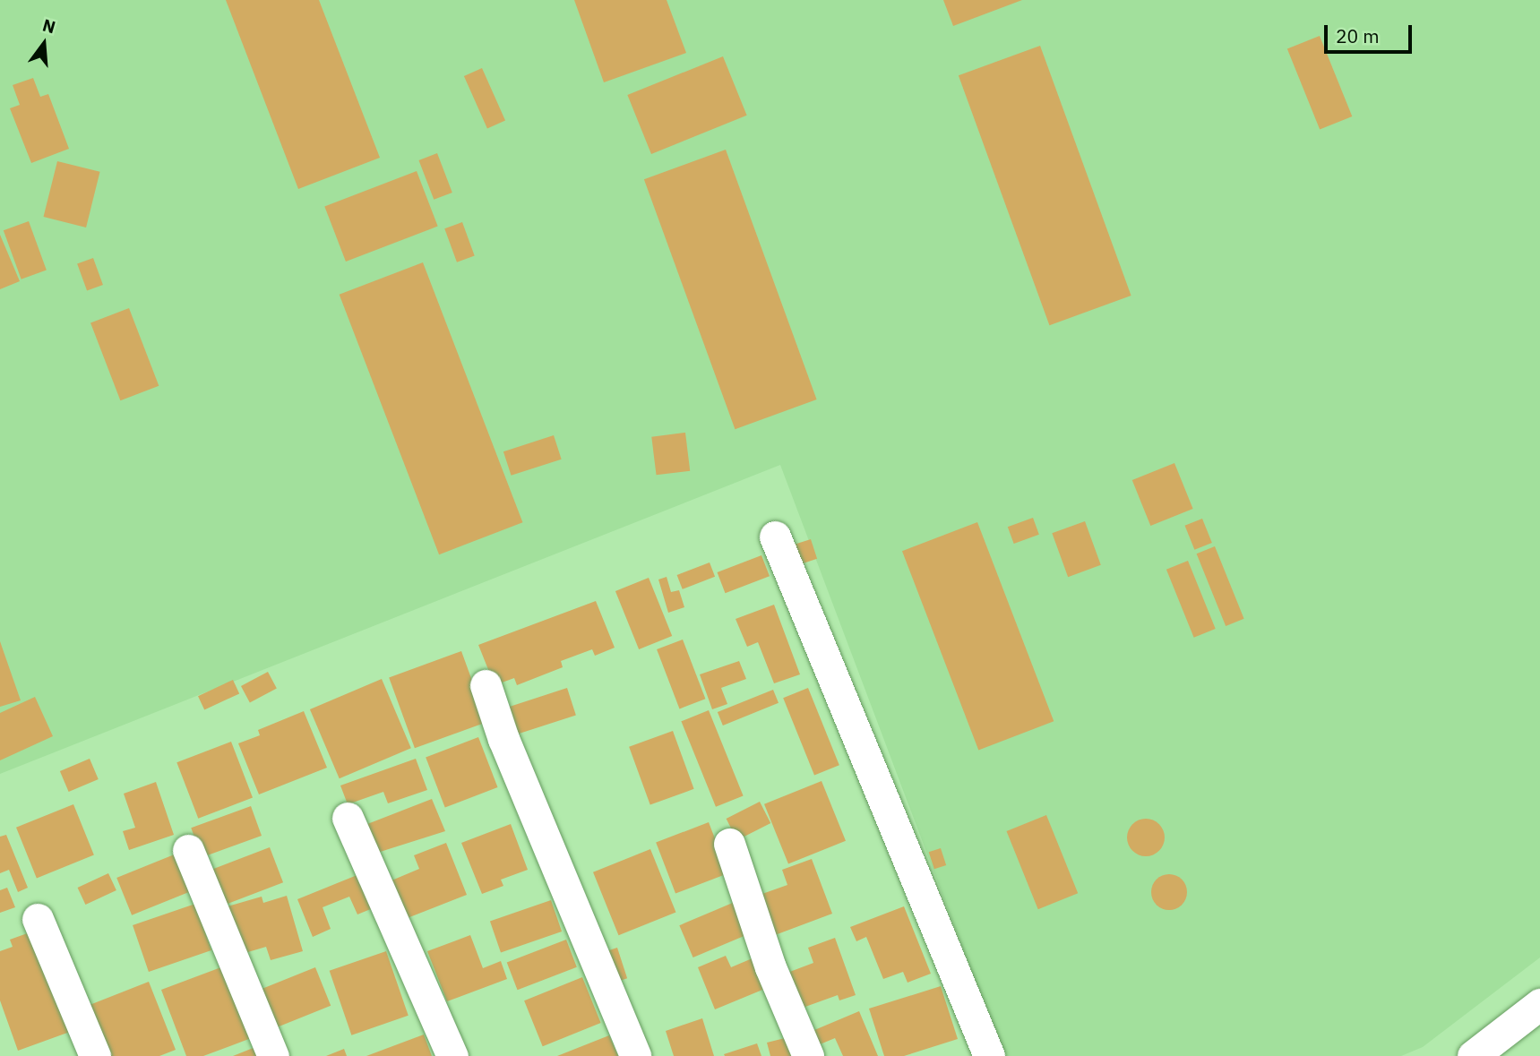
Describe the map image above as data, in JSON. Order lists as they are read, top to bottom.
{
  "scale_bar": "20 m",
  "north": "top"
}
